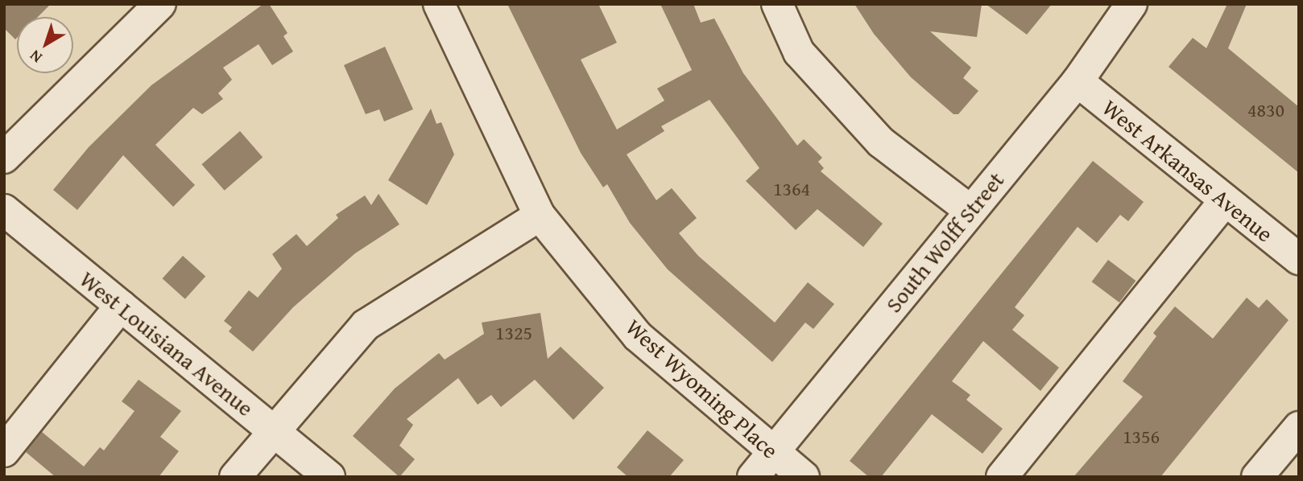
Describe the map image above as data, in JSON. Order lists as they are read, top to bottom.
{
  "streets": {
    "street": [
      "West Arkansas Avenue",
      "South Wolff Street",
      "West Louisiana Avenue",
      "West Wyoming Place"
    ]
  },
  "crossings": [
    ["West Arkansas Avenue", "South Wolff Street"],
    ["South Wolff Street", "West Wyoming Place"]
  ],
  "house_numbers": [
    "4830",
    "1364",
    "1325",
    "1356"
  ],
  "north": "bottom left"
}
